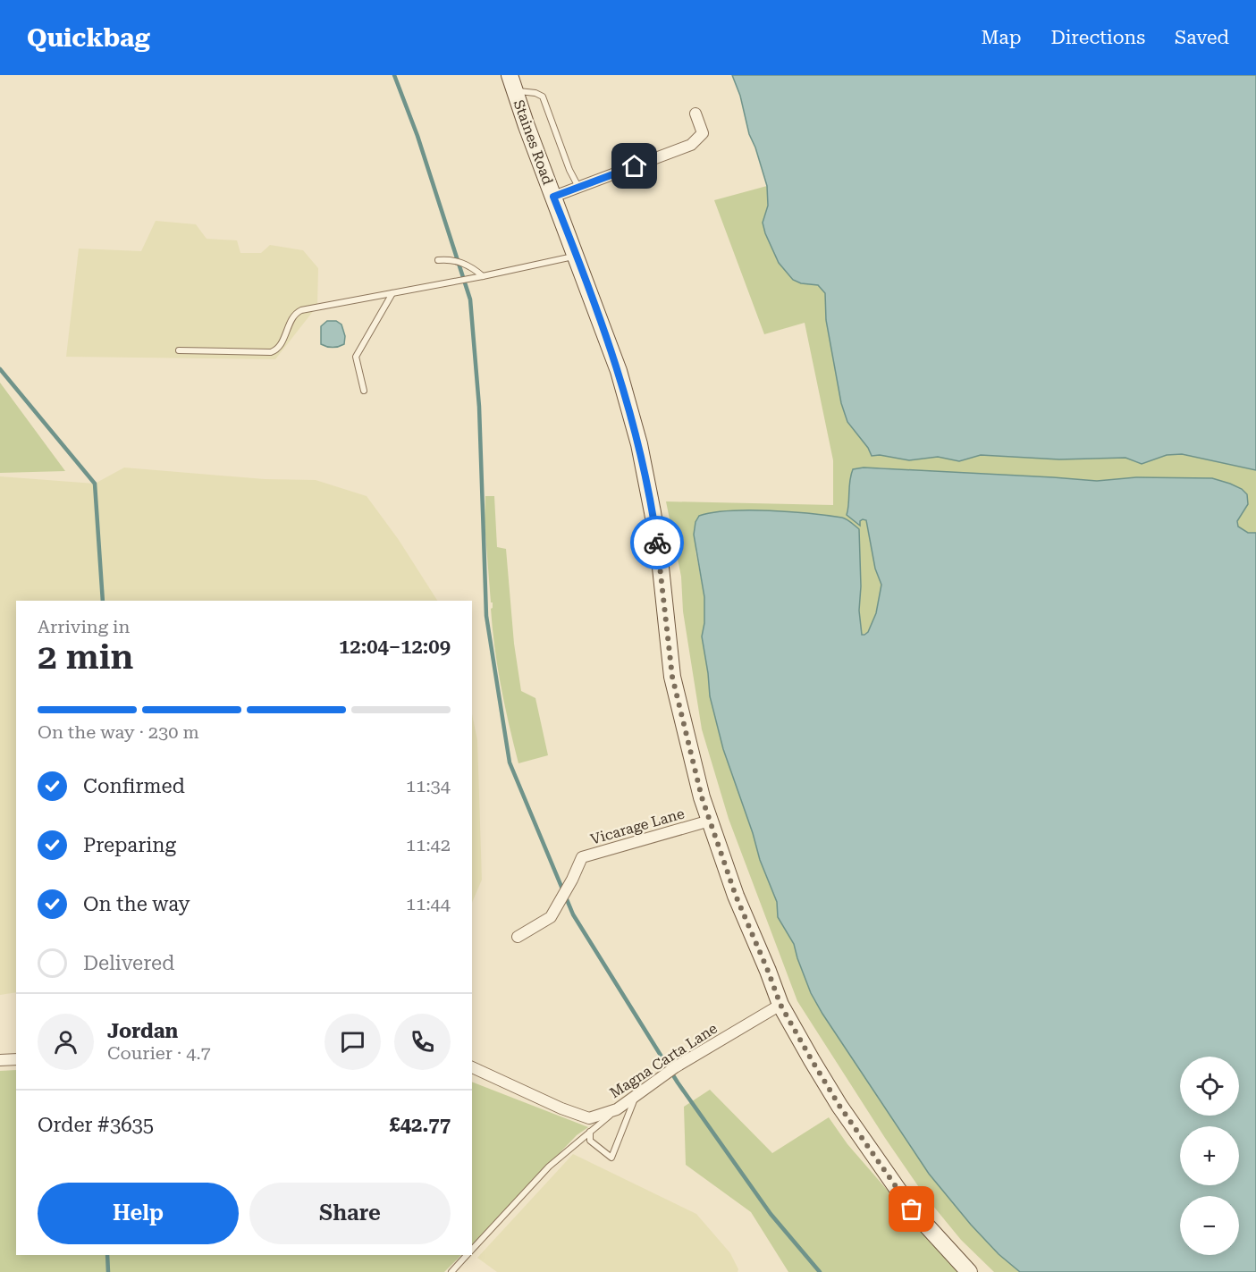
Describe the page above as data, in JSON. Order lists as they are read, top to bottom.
{
  "streets": {
    "main road": ["Staines Road"],
    "street": ["Vicarage Lane", "Magna Carta Lane"]
  },
  "crossings": [
    ["Staines Road", "Vicarage Lane"],
    ["Staines Road", "Magna Carta Lane"]
  ],
  "page": {
    "header": "Quickbag",
    "nav": ["Map", "Directions", "Saved"],
    "heading": ["2 min", "Arriving in", "12:04–12:09"],
    "panel": [
      "Jordan",
      "Courier · 4.7",
      "Order #3635",
      "£42.77"
    ],
    "bar": "On the way · 230 m",
    "list": [
      ["Confirmed", "11:34"],
      ["Preparing", "11:42"],
      ["On the way", "11:44"],
      "Delivered"
    ],
    "map_buttons": ["+", "−"],
    "buttons": ["Help", "Share"]
  }
}
